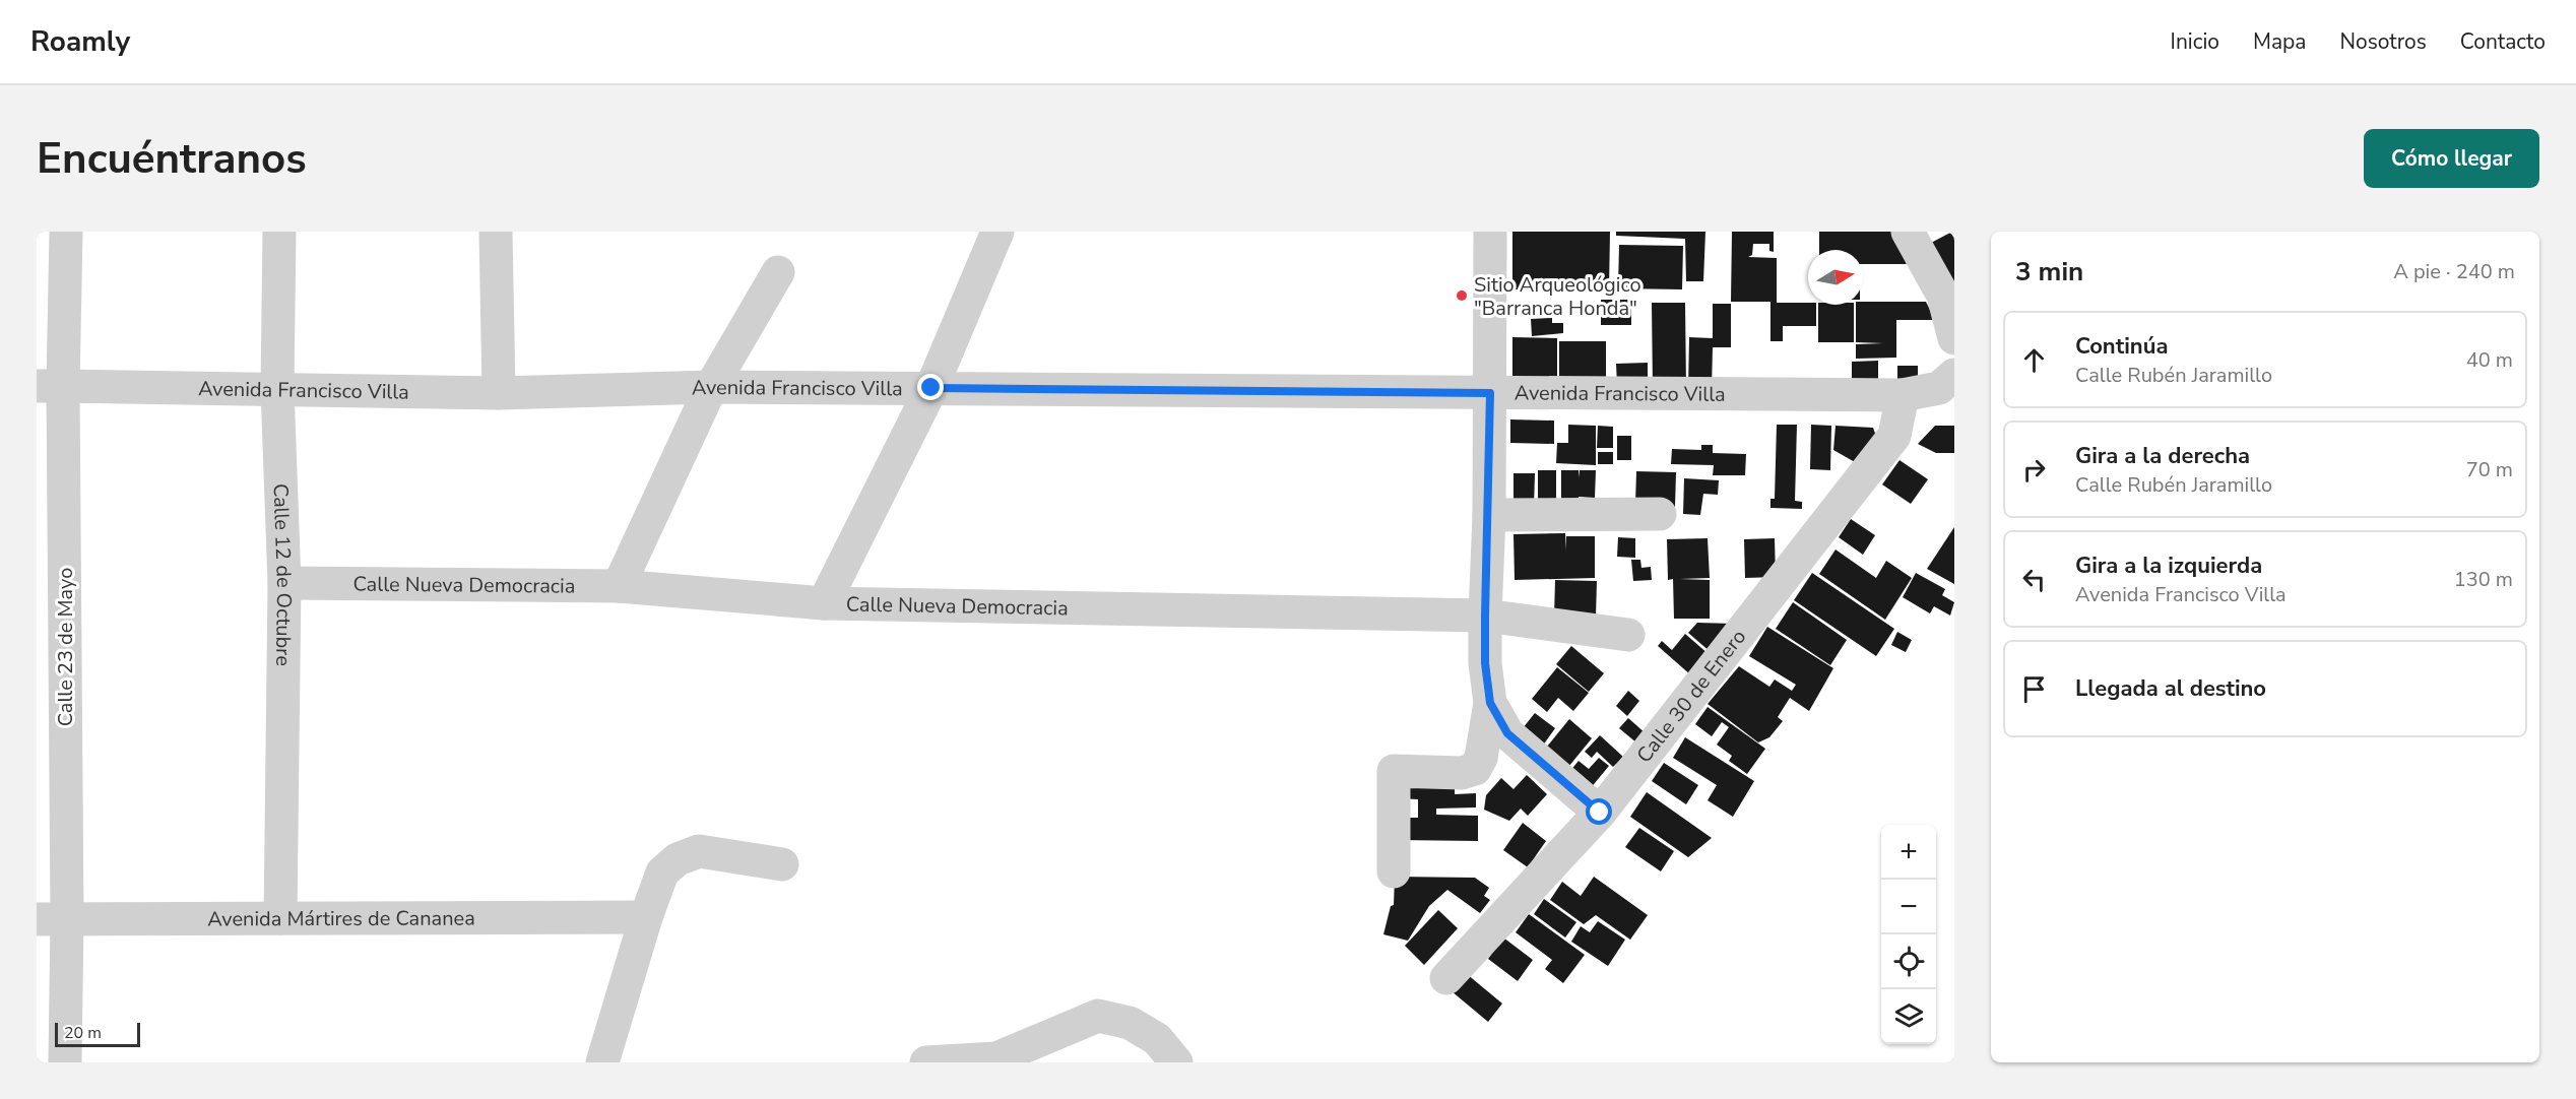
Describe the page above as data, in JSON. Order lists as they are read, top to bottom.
{
  "streets": {
    "street": [
      "Avenida Francisco Villa",
      "Calle 12 de Octubre",
      "Calle Nueva Democracia",
      "Calle 23 de Mayo",
      "Calle 30 de Enero",
      "Avenida Mártires de Cananea"
    ]
  },
  "crossings": [
    ["Avenida Francisco Villa", "Calle 12 de Octubre"],
    ["Avenida Francisco Villa", "Calle 23 de Mayo"],
    ["Avenida Francisco Villa", "Calle 30 de Enero"],
    ["Calle 12 de Octubre", "Calle Nueva Democracia"],
    ["Calle 12 de Octubre", "Avenida Mártires de Cananea"],
    ["Calle 23 de Mayo", "Avenida Mártires de Cananea"]
  ],
  "places": ["Sitio Arqueológico \"Barranca Honda\""],
  "scale_bar": "20 m",
  "north": "right",
  "page": {
    "header": "Roamly",
    "nav": [
      "Inicio",
      "Mapa",
      "Nosotros",
      "Contacto"
    ],
    "buttons": "Cómo llegar",
    "title": "Encuéntranos",
    "heading": ["3 min", "A pie · 240 m"],
    "list": [
      ["Continúa", "Calle Rubén Jaramillo", "40 m"],
      ["Gira a la derecha", "Calle Rubén Jaramillo", "70 m"],
      ["Gira a la izquierda", "Avenida Francisco Villa", "130 m"],
      "Llegada al destino"
    ],
    "map_buttons": ["+", "−"],
    "scale": "20 m"
  }
}
